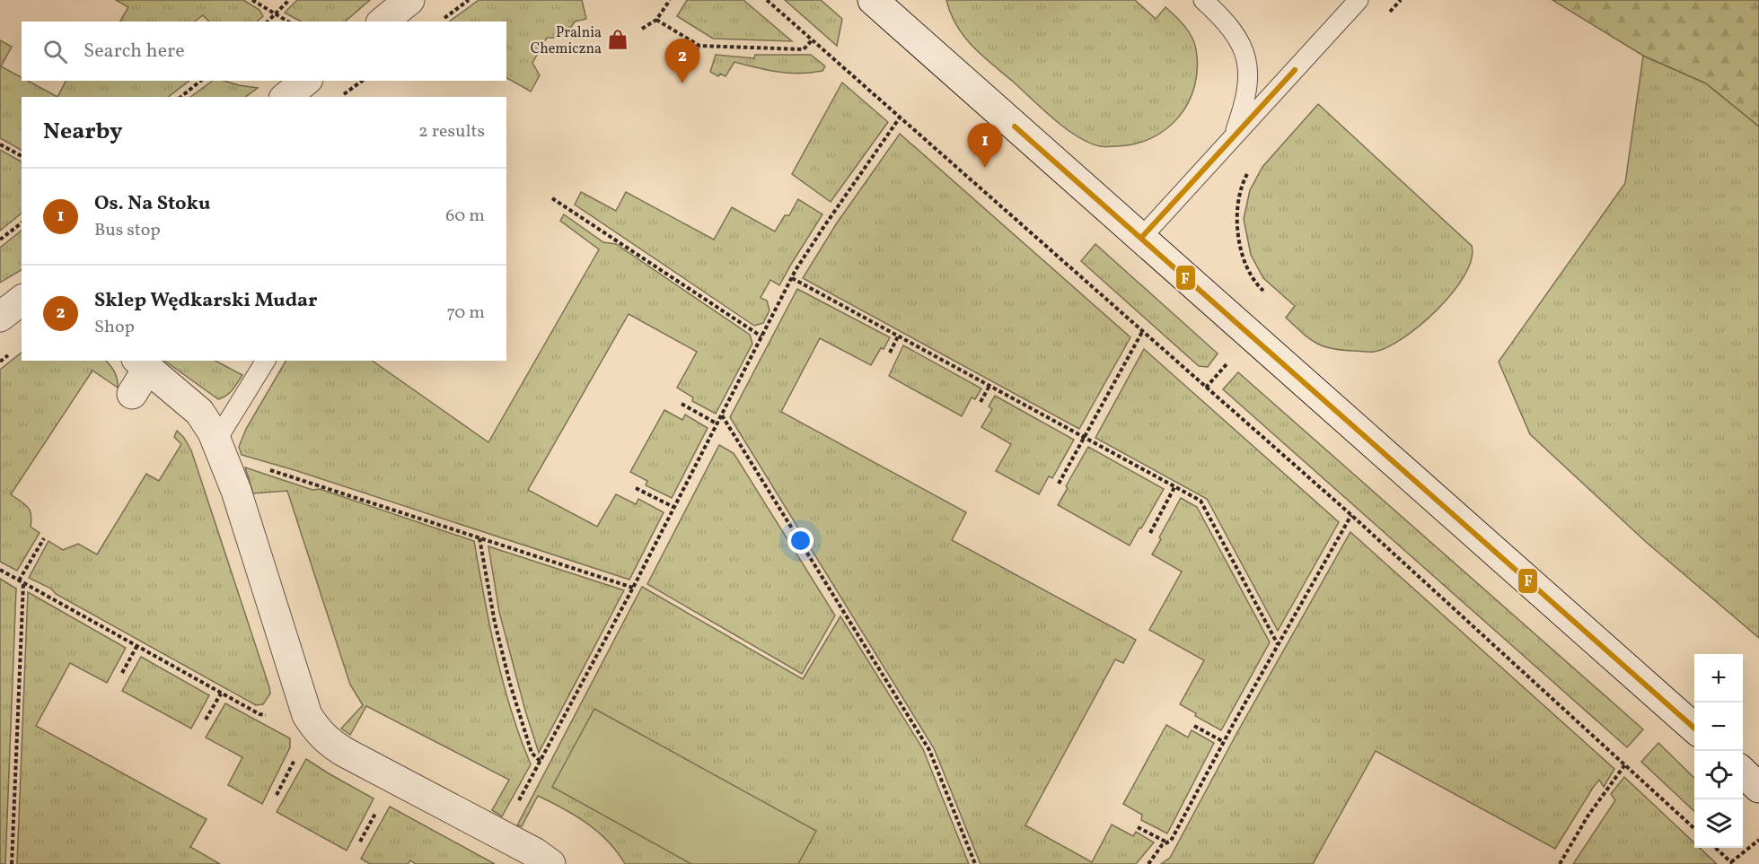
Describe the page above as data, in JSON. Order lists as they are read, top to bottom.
{
  "places": {
    "shop": ["Pralnia Chemiczna"]
  },
  "lines": ["transit line F"],
  "page": {
    "search": "Search here",
    "pins": ["2", "1"],
    "heading": ["Nearby", "2 results"],
    "list": [
      {
        "mark": "1",
        "name": "Os. Na Stoku",
        "note": "Bus stop",
        "value": "60 m"
      },
      {
        "mark": "2",
        "name": "Sklep Wędkarski Mudar",
        "note": "Shop",
        "value": "70 m"
      }
    ],
    "map_buttons": ["+", "−"]
  }
}
